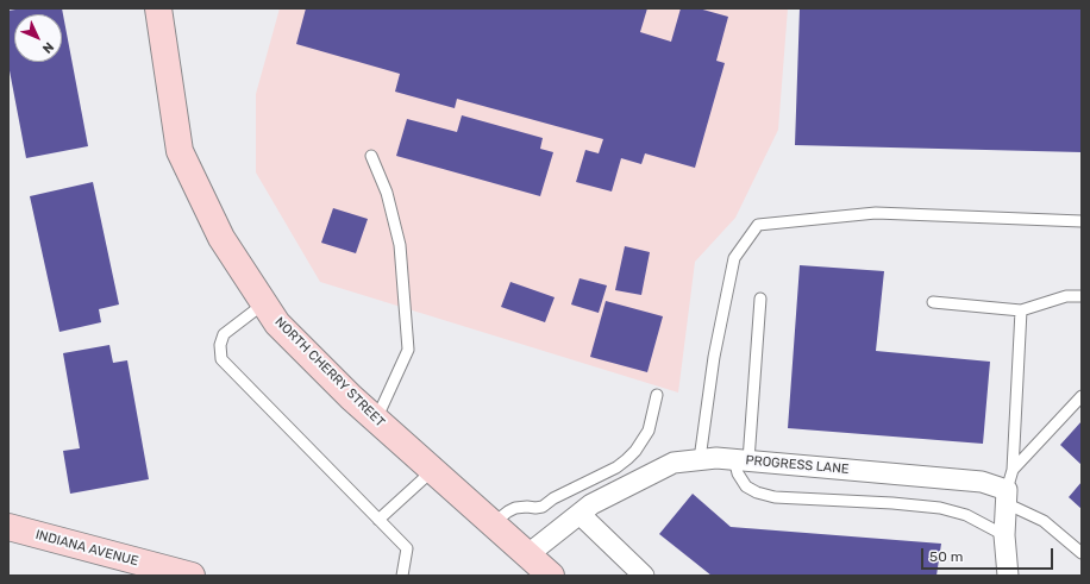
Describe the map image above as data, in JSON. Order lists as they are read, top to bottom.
{
  "streets": {
    "main road": ["NORTH CHERRY STREET", "INDIANA AVENUE"],
    "street": ["PROGRESS LANE"]
  },
  "crossings": [
    ["NORTH CHERRY STREET", "PROGRESS LANE"]
  ],
  "scale_bar": "50 m",
  "north": "bottom right"
}
